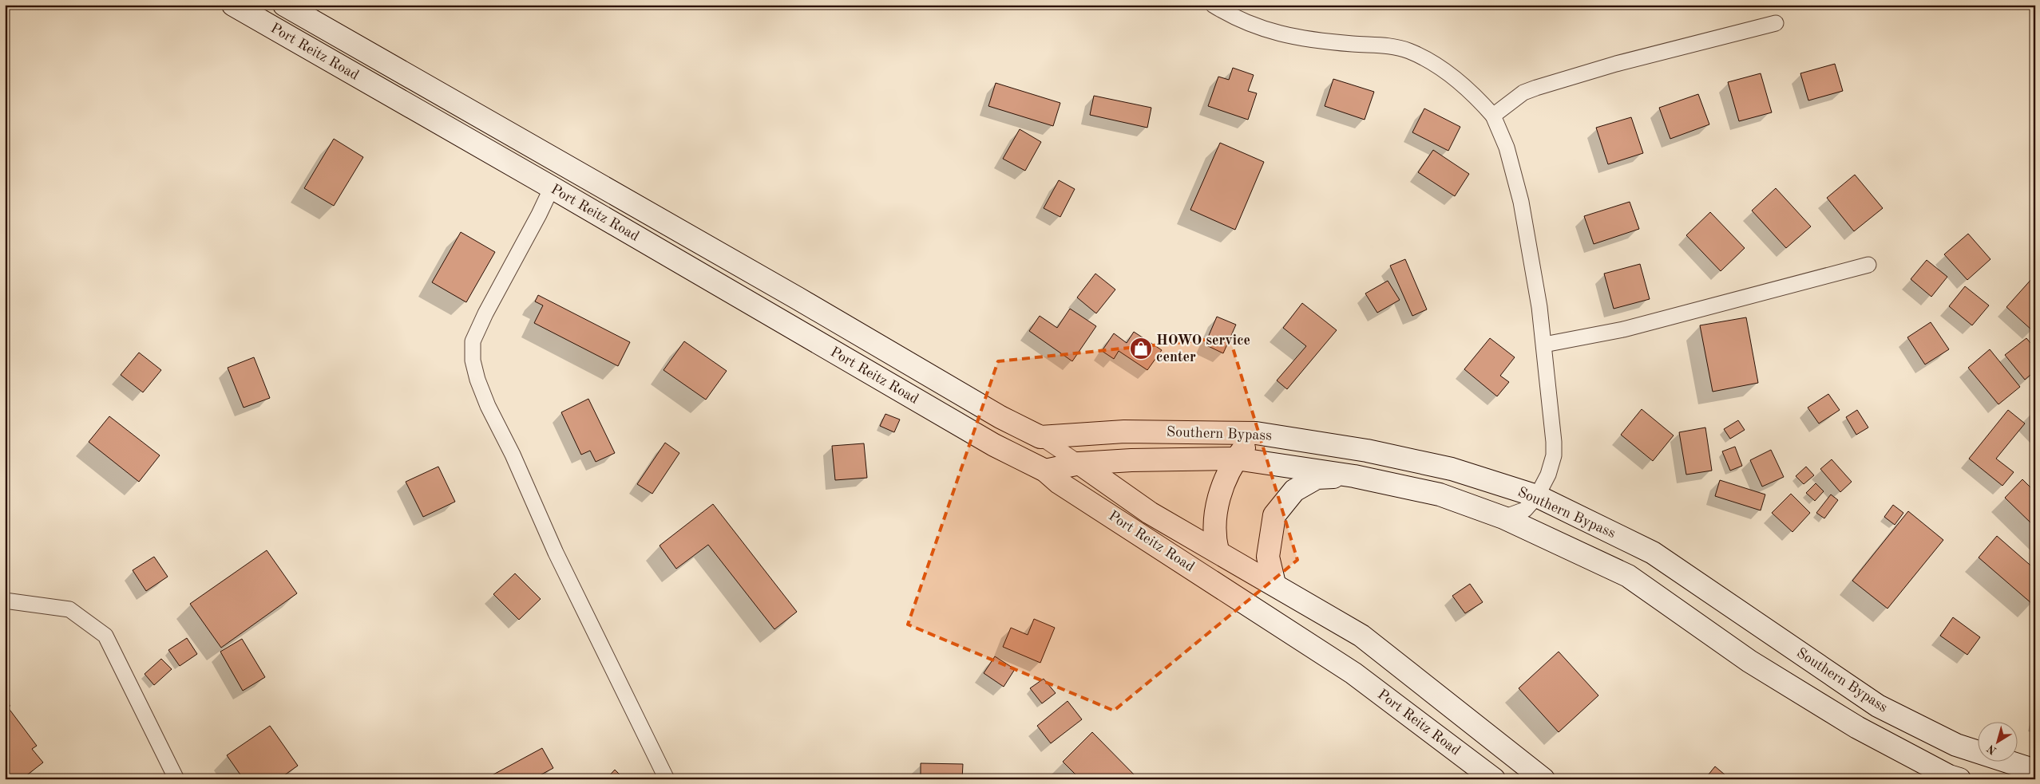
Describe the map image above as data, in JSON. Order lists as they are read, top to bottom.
{
  "streets": {
    "main road": ["Port Reitz Road", "Southern Bypass"]
  },
  "crossings": [
    ["Port Reitz Road", "Southern Bypass"]
  ],
  "places": {
    "shop": ["HOWO service center"]
  },
  "north": "bottom left"
}
